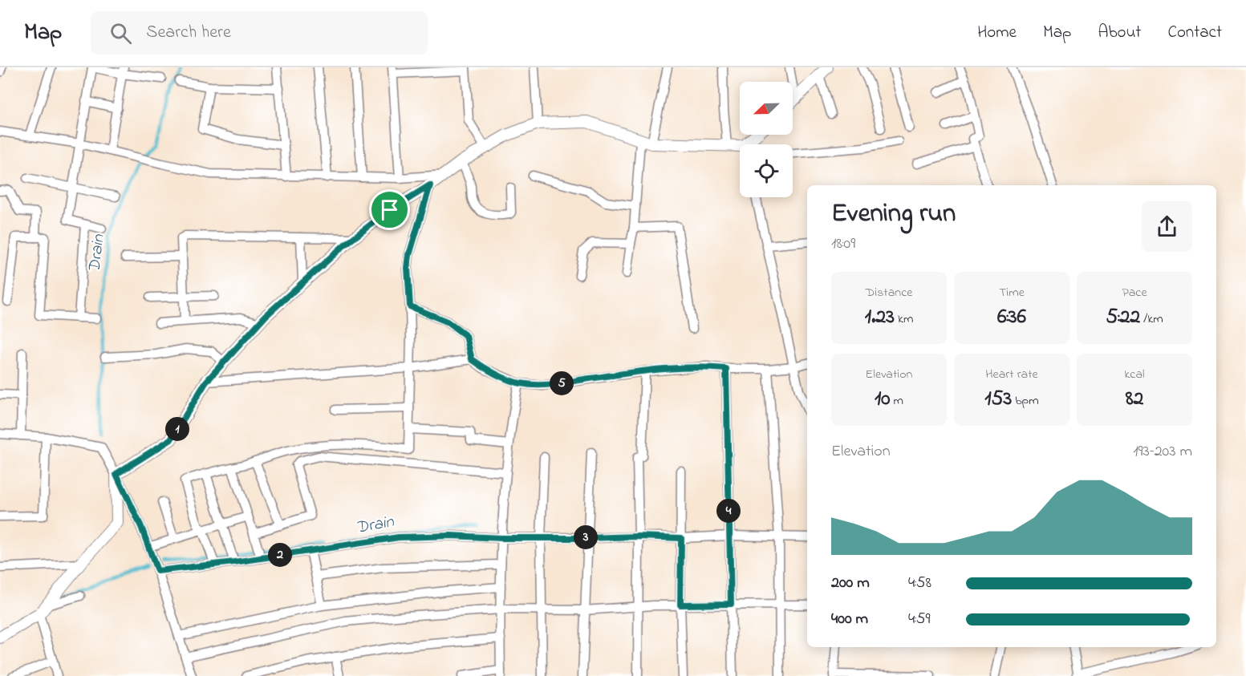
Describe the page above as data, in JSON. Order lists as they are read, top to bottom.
{
  "water": ["Drain"],
  "north": "bottom left",
  "page": {
    "header": "Map",
    "search": "Search here",
    "nav": [
      "Home",
      "Map",
      "About",
      "Contact"
    ],
    "heading": ["Evening run", "18:09"],
    "stats": [
      ["Distance", "1.23 km"],
      ["Time", "6:36"],
      ["Pace", "5:22 /km"],
      ["Elevation", "10 m"],
      ["Heart rate", "153 bpm"],
      ["kcal", "82"]
    ],
    "pins": [
      "5",
      "1",
      "4",
      "3",
      "2"
    ],
    "chart": ["Elevation", "193–203 m"],
    "list": [
      {
        "name": "200 m",
        "note": "4:58"
      },
      {
        "name": "400 m",
        "note": "4:59"
      }
    ]
  }
}
